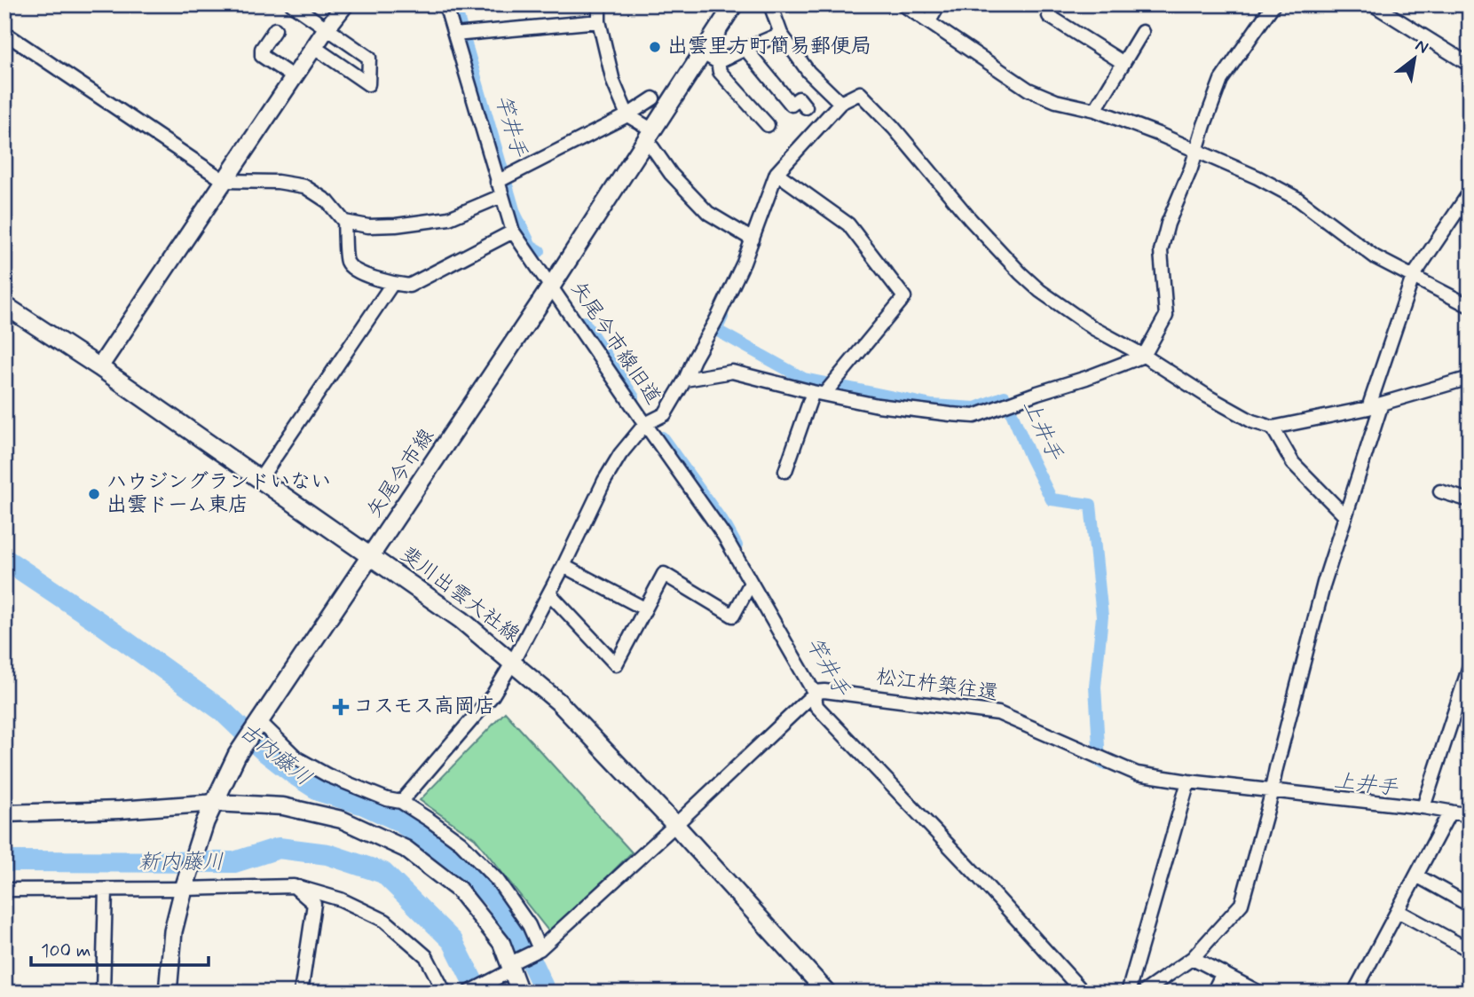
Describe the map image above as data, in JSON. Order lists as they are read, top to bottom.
{
  "streets": {
    "main road": ["矢尾今市線", "斐川出雲大社線"],
    "street": ["矢尾今市線旧道", "松江杵築往還"]
  },
  "crossings": [
    ["矢尾今市線旧道", "矢尾今市線"],
    ["矢尾今市線旧道", "斐川出雲大社線"],
    ["矢尾今市線", "斐川出雲大社線"]
  ],
  "water": [
    "竿井手",
    "上井手",
    "古内藤川",
    "新内藤川"
  ],
  "places": {
    "other": ["出雲里方町簡易郵便局", "ハウジングランドいない 出雲ドーム東店"],
    "health": ["コスモス高岡店"]
  },
  "scale_bar": "100 m",
  "north": "top right"
}
